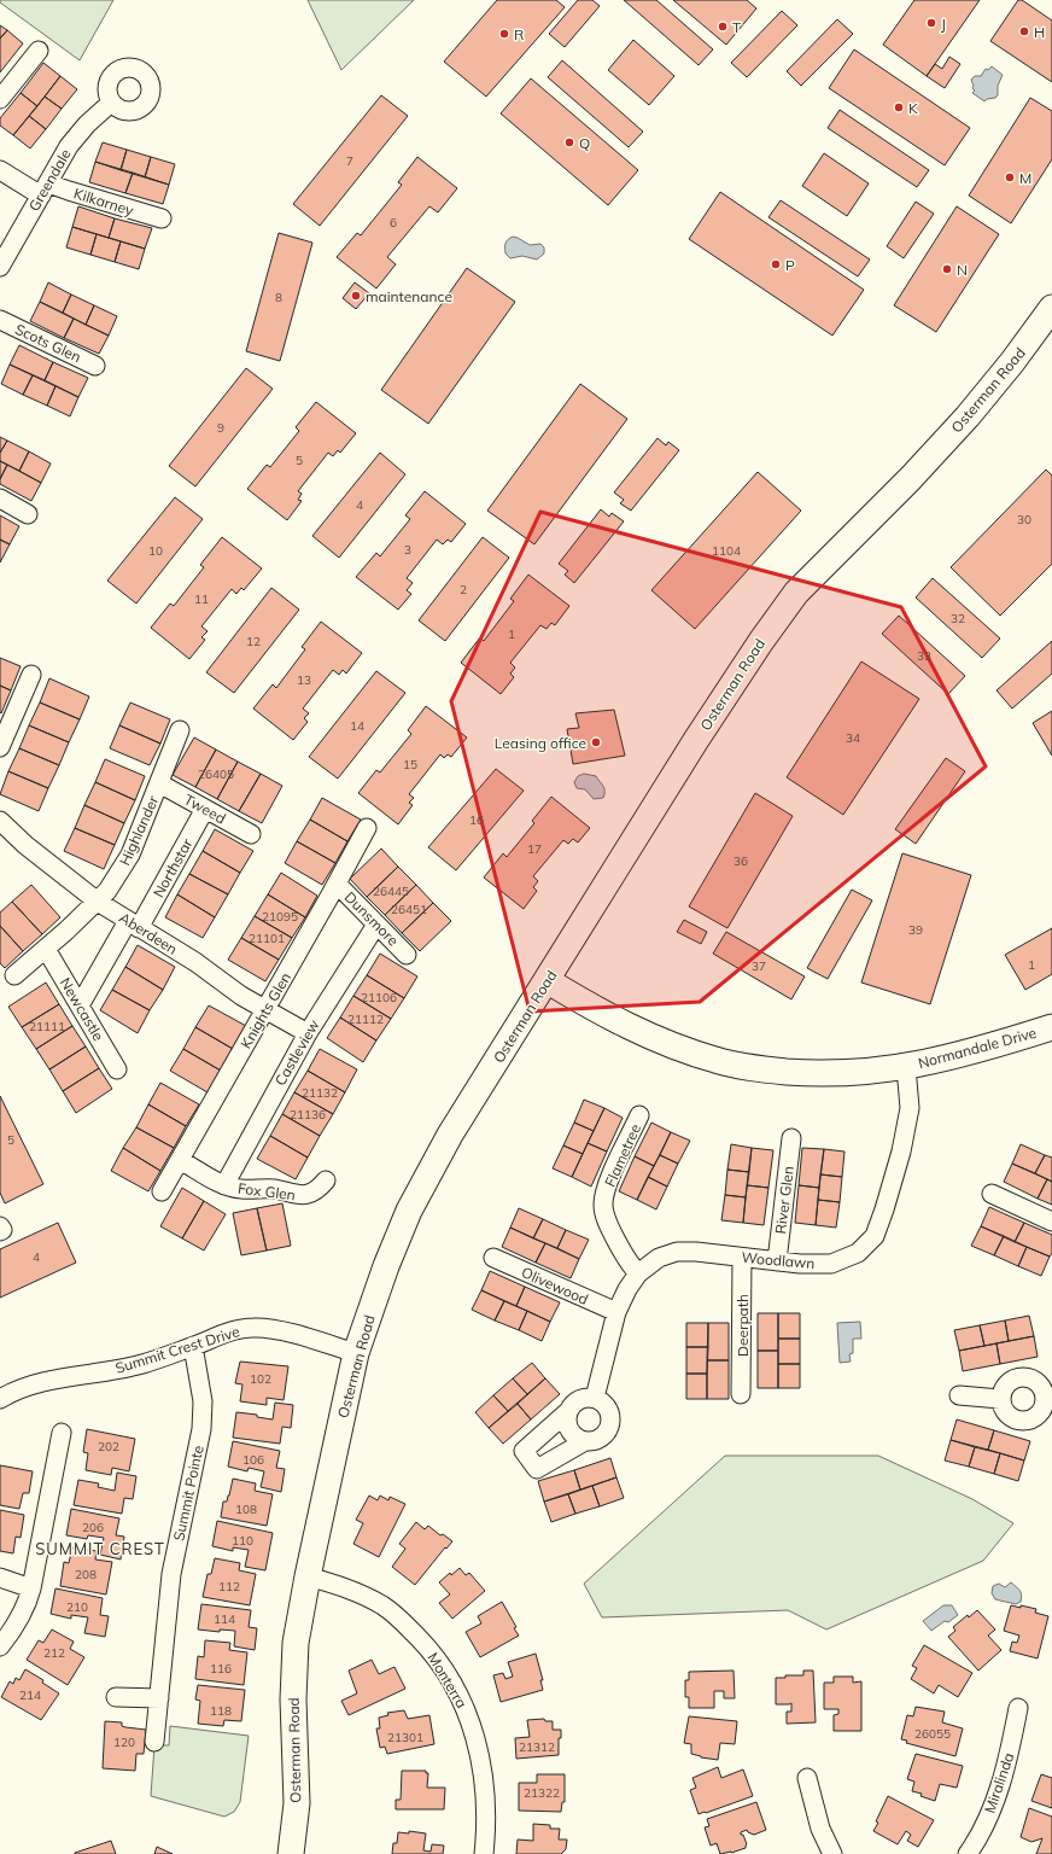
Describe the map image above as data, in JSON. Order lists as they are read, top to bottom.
{
  "streets": {
    "street": [
      "Greendale",
      "Kilkarney",
      "Scots Glen",
      "Osterman Road",
      "Tweed",
      "Highlander",
      "Northstar",
      "Dunsmore",
      "Aberdeen",
      "Newcastle",
      "Knights Glen",
      "Normandale Drive",
      "Castleview",
      "Flametree",
      "Fox Glen",
      "River Glen",
      "Woodlawn",
      "Olivewood",
      "Deerpath",
      "Summit Crest Drive",
      "Summit Pointe",
      "Monterra",
      "Miralinda"
    ]
  },
  "crossings": [
    ["Greendale", "Kilkarney"],
    ["Osterman Road", "Normandale Drive"],
    ["Osterman Road", "Summit Crest Drive"],
    ["Osterman Road", "Monterra"],
    ["Tweed", "Highlander"],
    ["Tweed", "Northstar"],
    ["Highlander", "Aberdeen"],
    ["Highlander", "Newcastle"],
    ["Northstar", "Aberdeen"],
    ["Northstar", "Newcastle"],
    ["Dunsmore", "Knights Glen"],
    ["Dunsmore", "Castleview"],
    ["Aberdeen", "Knights Glen"],
    ["Aberdeen", "Castleview"],
    ["Knights Glen", "Fox Glen"],
    ["Normandale Drive", "Woodlawn"],
    ["Castleview", "Fox Glen"],
    ["Flametree", "Woodlawn"],
    ["River Glen", "Woodlawn"],
    ["Woodlawn", "Olivewood"],
    ["Woodlawn", "Deerpath"],
    ["Summit Crest Drive", "Summit Pointe"]
  ],
  "districts": ["SUMMIT CREST"],
  "places": [
    "J",
    "T",
    "H",
    "R",
    "K",
    "Q",
    "M",
    "P",
    "N",
    "maintenance",
    "Leasing office"
  ],
  "house_numbers": [
    "7",
    "6",
    "8",
    "9",
    "5",
    "4",
    "30",
    "3",
    "10",
    "1104",
    "2",
    "11",
    "32",
    "1",
    "12",
    "33",
    "13",
    "14",
    "34",
    "15",
    "26405",
    "16",
    "17",
    "36",
    "26445",
    "26451",
    "21095",
    "39",
    "21101",
    "1",
    "37",
    "21106",
    "21112",
    "21111",
    "21132",
    "21136",
    "5",
    "4",
    "102",
    "202",
    "106",
    "108",
    "206",
    "110",
    "208",
    "112",
    "210",
    "114",
    "212",
    "116",
    "214",
    "118",
    "26055",
    "21301",
    "120",
    "21312",
    "21322"
  ]
}
